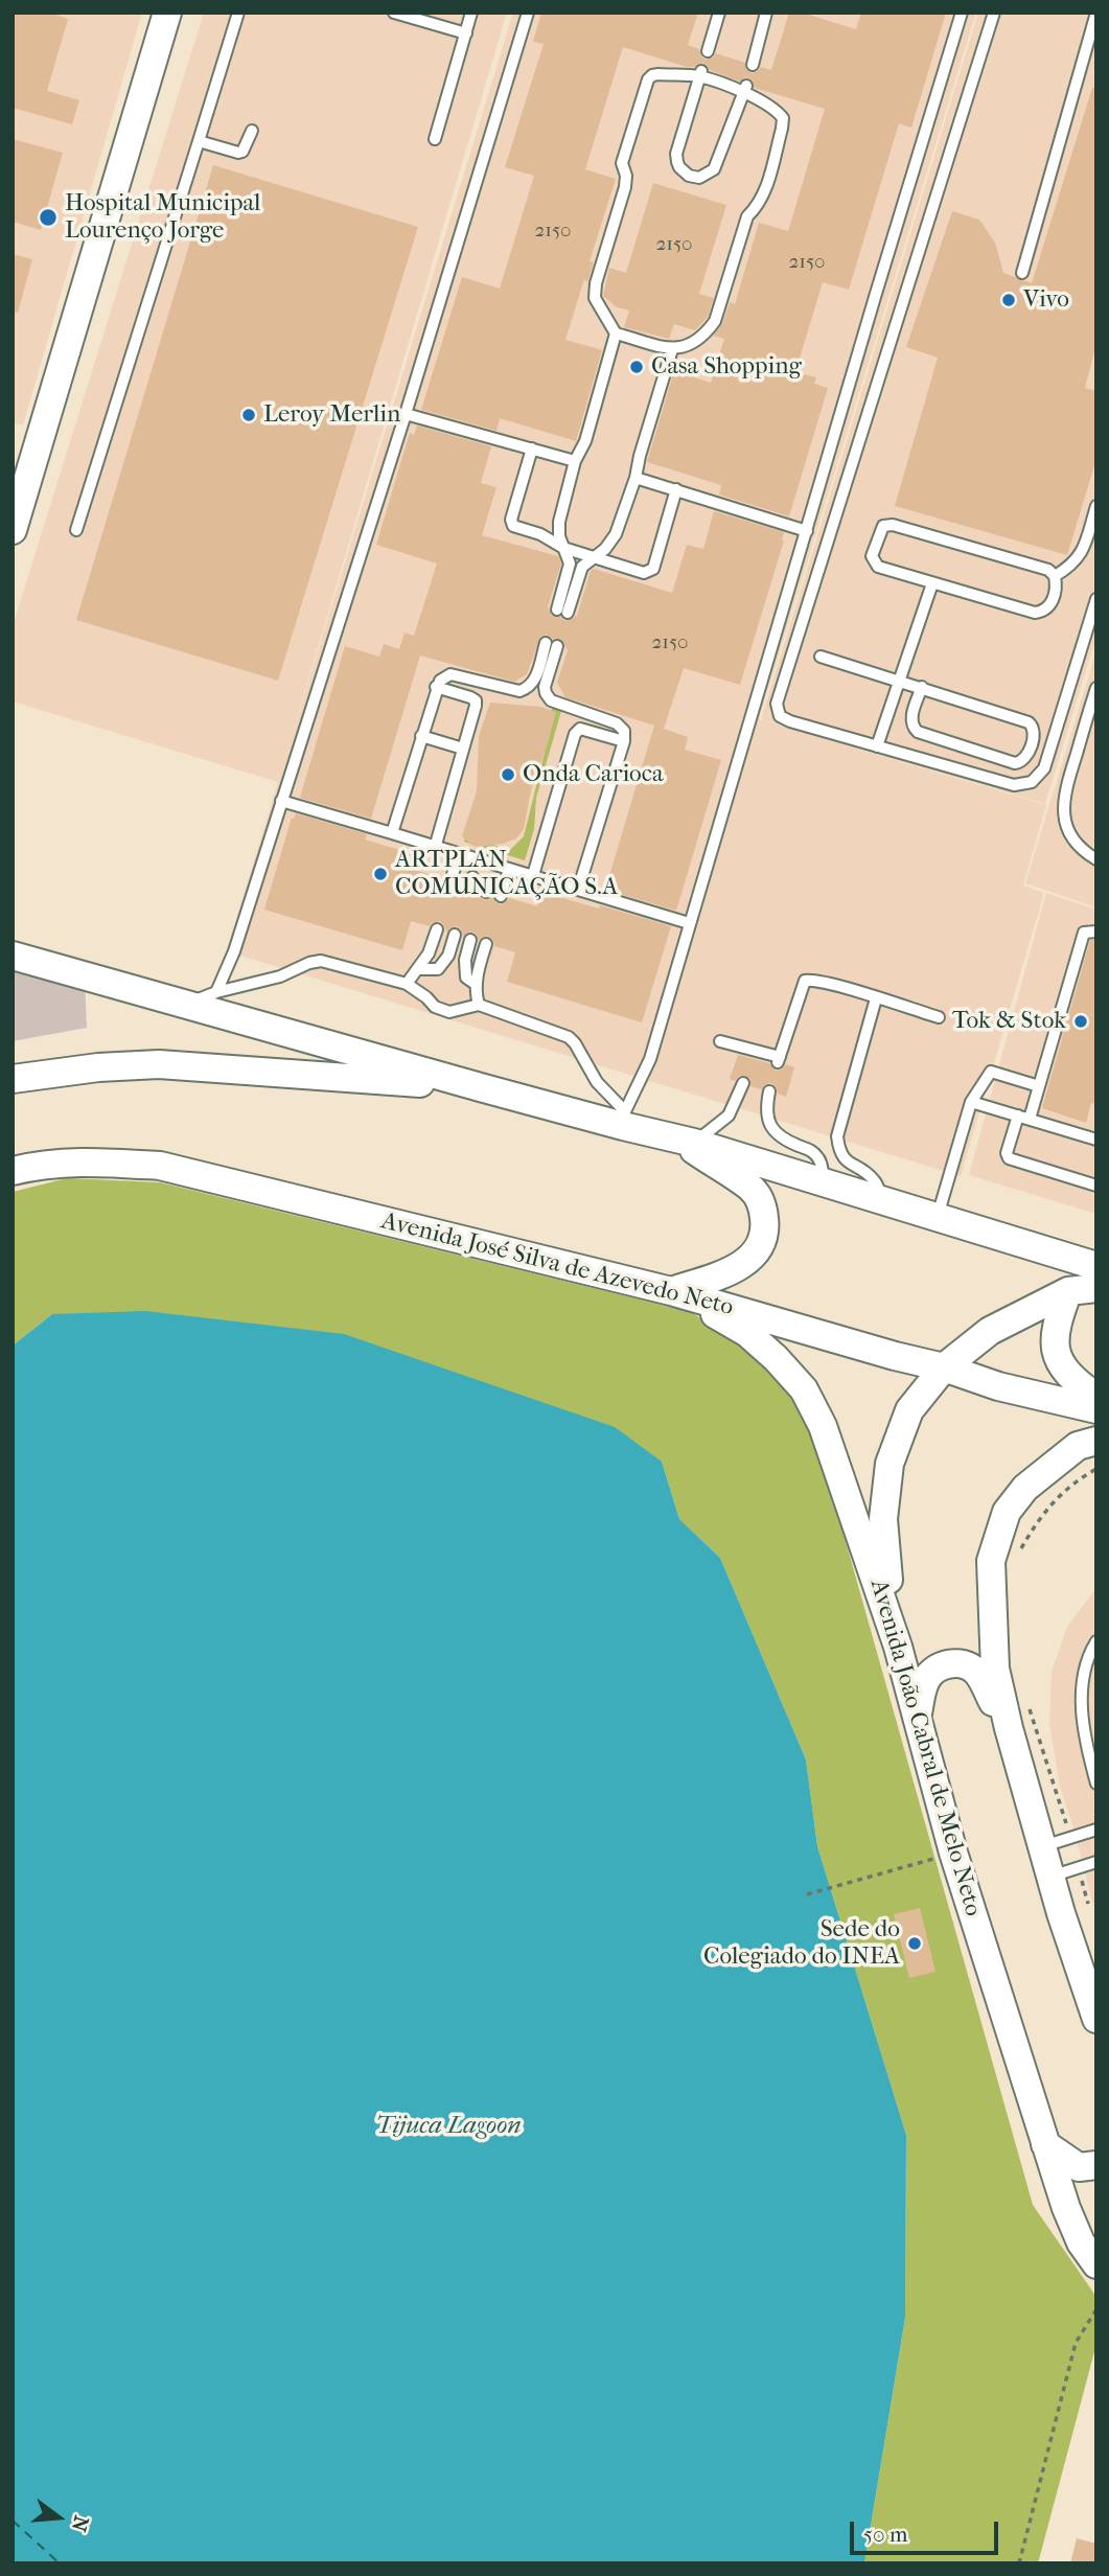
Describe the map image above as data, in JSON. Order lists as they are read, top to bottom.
{
  "streets": {
    "street": ["Avenida José Silva de Azevedo Neto", "Avenida João Cabral de Melo Neto"]
  },
  "crossings": [
    ["Avenida José Silva de Azevedo Neto", "Avenida João Cabral de Melo Neto"]
  ],
  "water": ["Tijuca Lagoon"],
  "places": [
    "Hospital Municipal Lourenço Jorge",
    "Vivo",
    "Casa Shopping",
    "Leroy Merlin",
    "Onda Carioca",
    "ARTPLAN COMUNICAÇÃO S.A",
    "Tok & Stok",
    "Sede do Colegiado do INEA"
  ],
  "house_numbers": [
    "2150",
    "2150",
    "2150",
    "2150"
  ],
  "scale_bar": "50 m",
  "north": "right"
}
